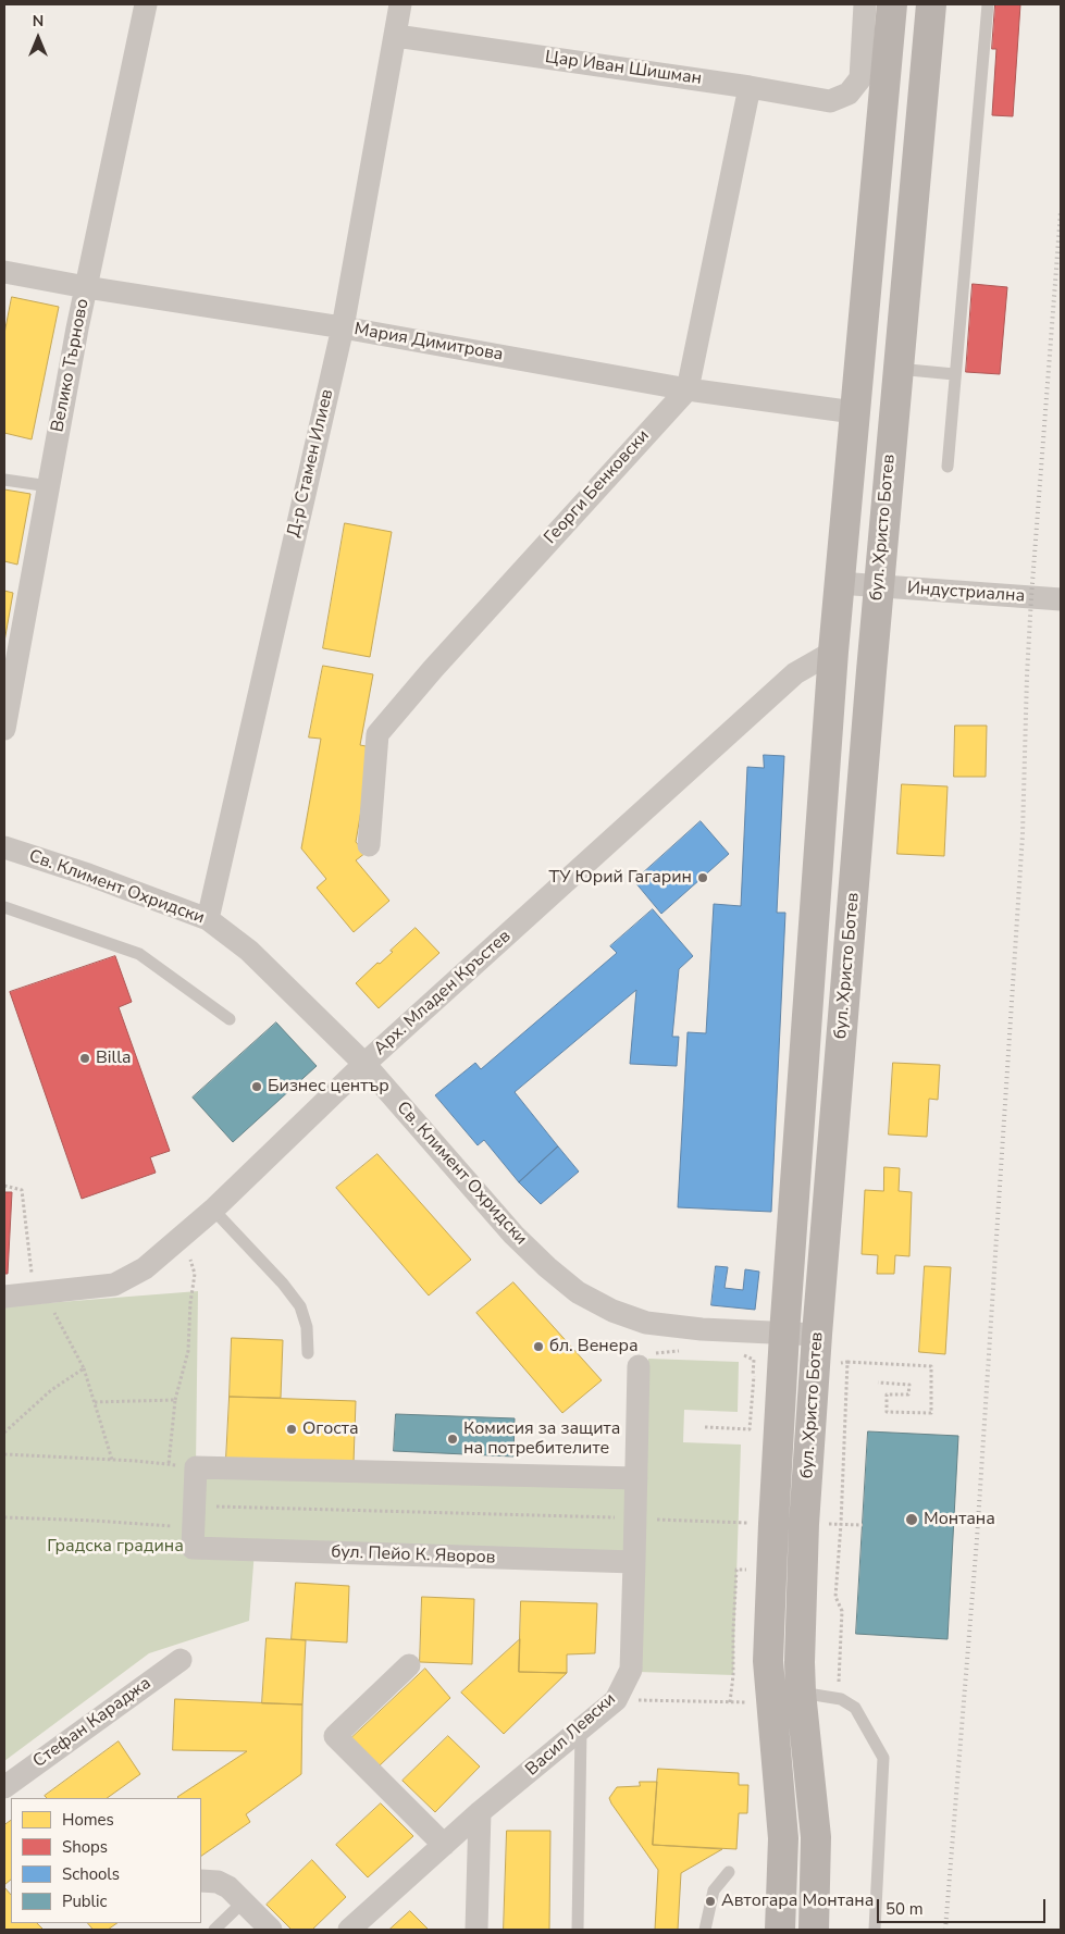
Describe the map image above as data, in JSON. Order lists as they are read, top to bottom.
{
  "streets": {
    "main road": ["бул. Христо Ботев"],
    "street": [
      "Цар Иван Шишман",
      "Мария Димитрова",
      "Велико Търново",
      "Д-р Стамен Илиев",
      "Георги Бенковски",
      "Индустриална",
      "Св. Климент Охридски",
      "Арх. Младен Кръстев",
      "бул. Пейо К. Яворов",
      "Стефан Караджа",
      "Васил Левски"
    ]
  },
  "crossings": [
    ["Цар Иван Шишман", "Д-р Стамен Илиев"],
    ["Мария Димитрова", "Велико Търново"],
    ["Мария Димитрова", "Д-р Стамен Илиев"],
    ["Мария Димитрова", "Георги Бенковски"],
    ["Мария Димитрова", "бул. Христо Ботев"],
    ["Д-р Стамен Илиев", "Св. Климент Охридски"],
    ["бул. Христо Ботев", "Индустриална"],
    ["бул. Христо Ботев", "Св. Климент Охридски"],
    ["бул. Христо Ботев", "Арх. Младен Кръстев"],
    ["Св. Климент Охридски", "Арх. Младен Кръстев"],
    ["бул. Пейо К. Яворов", "Васил Левски"]
  ],
  "parks": ["Градска градина"],
  "places": [
    "ТУ Юрий Гагарин",
    "Billa",
    "Бизнес център",
    "бл. Венера",
    "Огоста",
    "Комисия за защита на потребителите",
    "Монтана",
    "Автогара Монтана"
  ],
  "legend": [
    "Homes",
    "Shops",
    "Schools",
    "Public"
  ],
  "scale_bar": "50 m",
  "north": "top"
}
